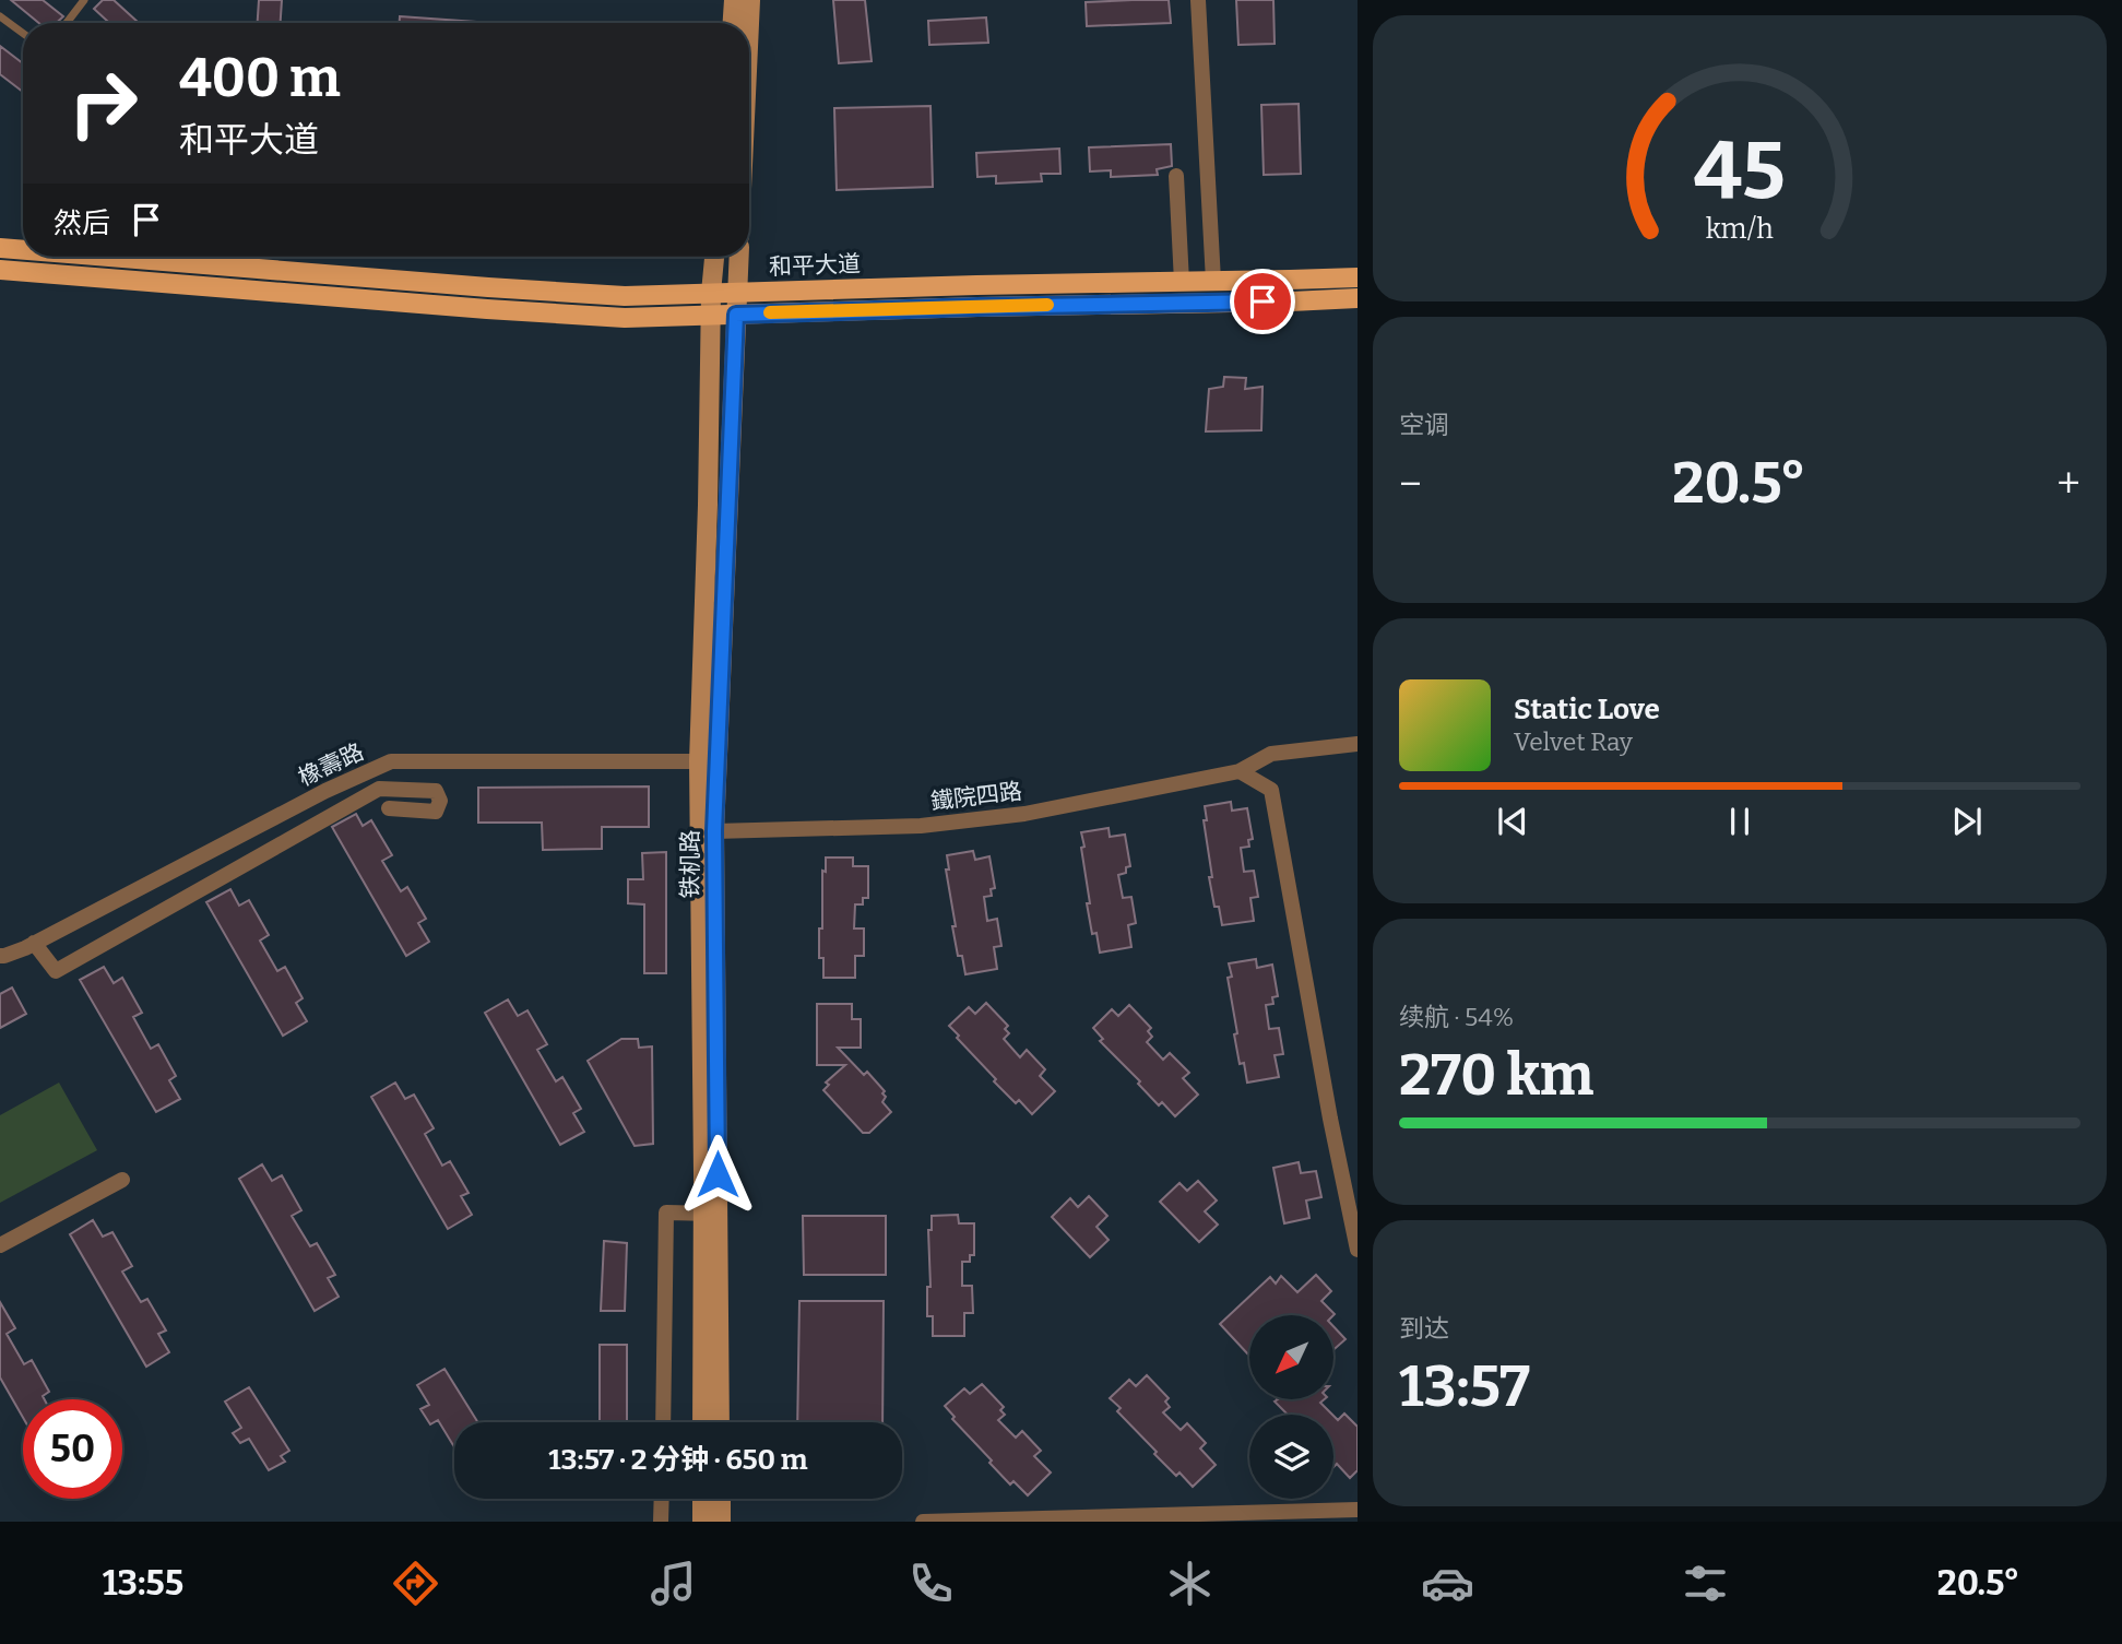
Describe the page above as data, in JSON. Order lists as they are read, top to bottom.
{
  "streets": {
    "main road": ["和平大道", "铁机路"],
    "street": ["橡壽路", "鐵院四路"]
  },
  "crossings": [
    ["和平大道", "铁机路"],
    ["橡壽路", "铁机路"],
    ["鐵院四路", "铁机路"]
  ],
  "north": "bottom left",
  "page": {
    "turn": ["400 m", "和平大道"],
    "then": "然后",
    "tile": [
      "空调",
      ["续航 · 54%", "270 km"],
      ["到达", "13:57"]
    ],
    "heat": ["−", "20.5°", "+"],
    "song": ["Static Love", "Velvet Ray"],
    "limit": "50",
    "trip": "13:57 · 2 分钟 · 650 m",
    "tabs": ["13:55", "20.5°"],
    "gauge": ["45", "km/h"]
  }
}
